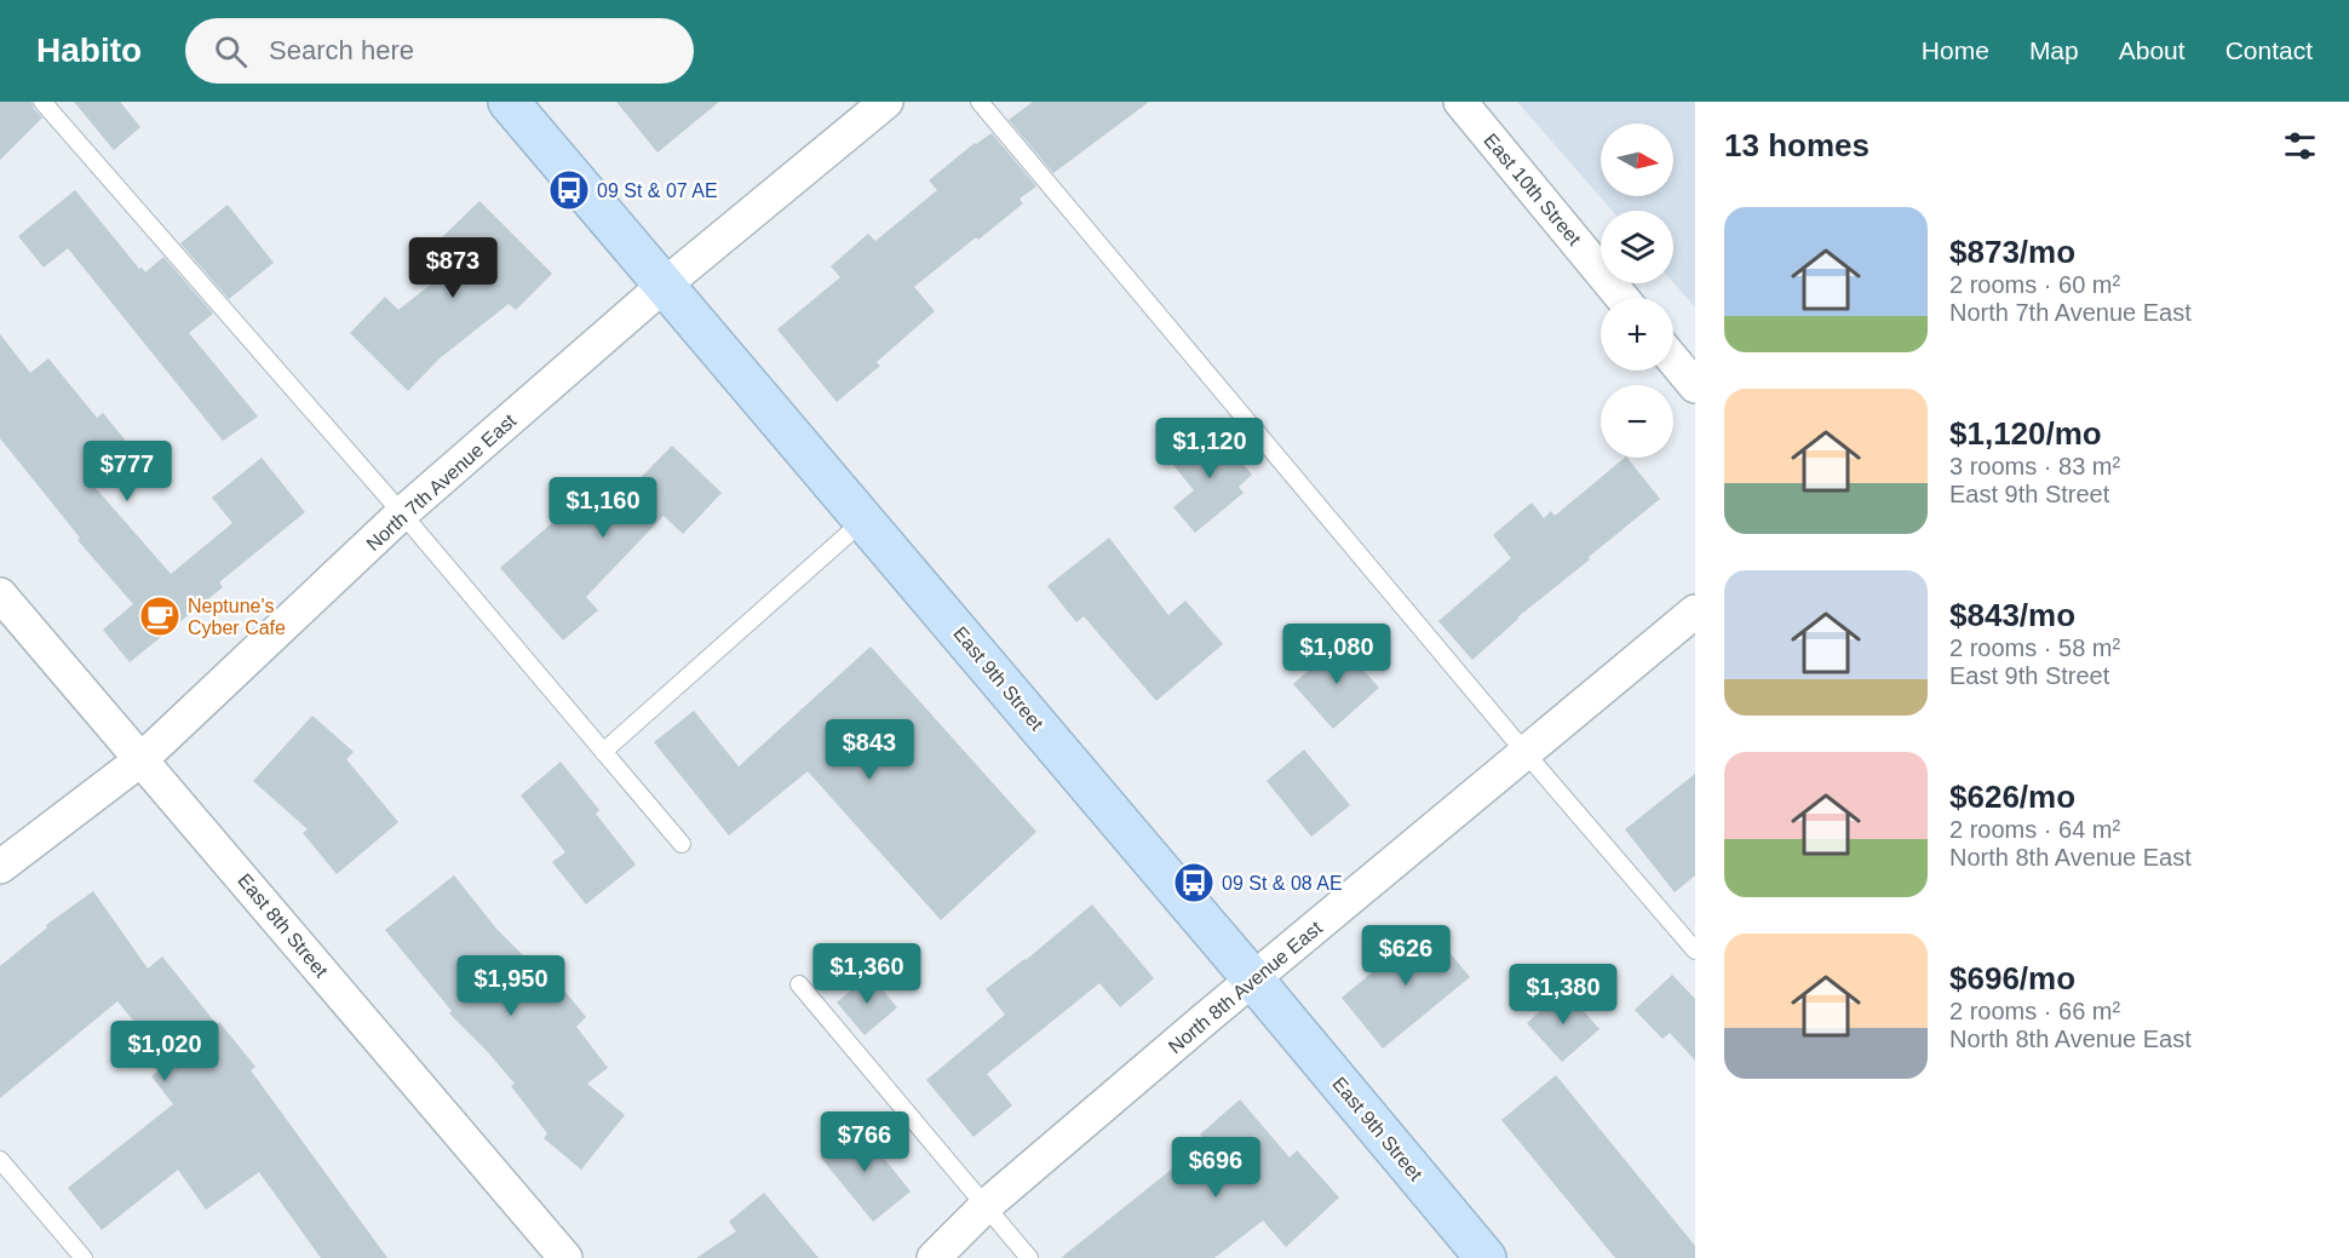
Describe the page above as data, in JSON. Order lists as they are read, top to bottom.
{
  "streets": {
    "street": [
      "East 10th Street",
      "North 7th Avenue East",
      "East 9th Street",
      "East 8th Street",
      "North 8th Avenue East"
    ]
  },
  "crossings": [
    ["North 7th Avenue East", "East 9th Street"],
    ["North 7th Avenue East", "East 8th Street"],
    ["East 9th Street", "North 8th Avenue East"]
  ],
  "places": {
    "bus stop": ["09 St & 07 AE", "09 St & 08 AE"],
    "cafe": ["Neptune's Cyber Cafe"]
  },
  "north": "right",
  "page": {
    "header": "Habito",
    "search": "Search here",
    "nav": [
      "Home",
      "Map",
      "About",
      "Contact"
    ],
    "heading": "13 homes",
    "map_buttons": ["+", "−"],
    "list": [
      {
        "name": "$873/mo",
        "note": "2 rooms · 60 m² · North 7th Avenue East"
      },
      {
        "name": "$1,120/mo",
        "note": "3 rooms · 83 m² · East 9th Street"
      },
      {
        "name": "$843/mo",
        "note": "2 rooms · 58 m² · East 9th Street"
      },
      {
        "name": "$626/mo",
        "note": "2 rooms · 64 m² · North 8th Avenue East"
      },
      {
        "name": "$696/mo",
        "note": "2 rooms · 66 m² · North 8th Avenue East"
      }
    ],
    "price": [
      "$873",
      "$1,120",
      "$777",
      "$1,160",
      "$1,080",
      "$843",
      "$626",
      "$1,360",
      "$1,950",
      "$1,380",
      "$1,020",
      "$766",
      "$696"
    ]
  }
}
